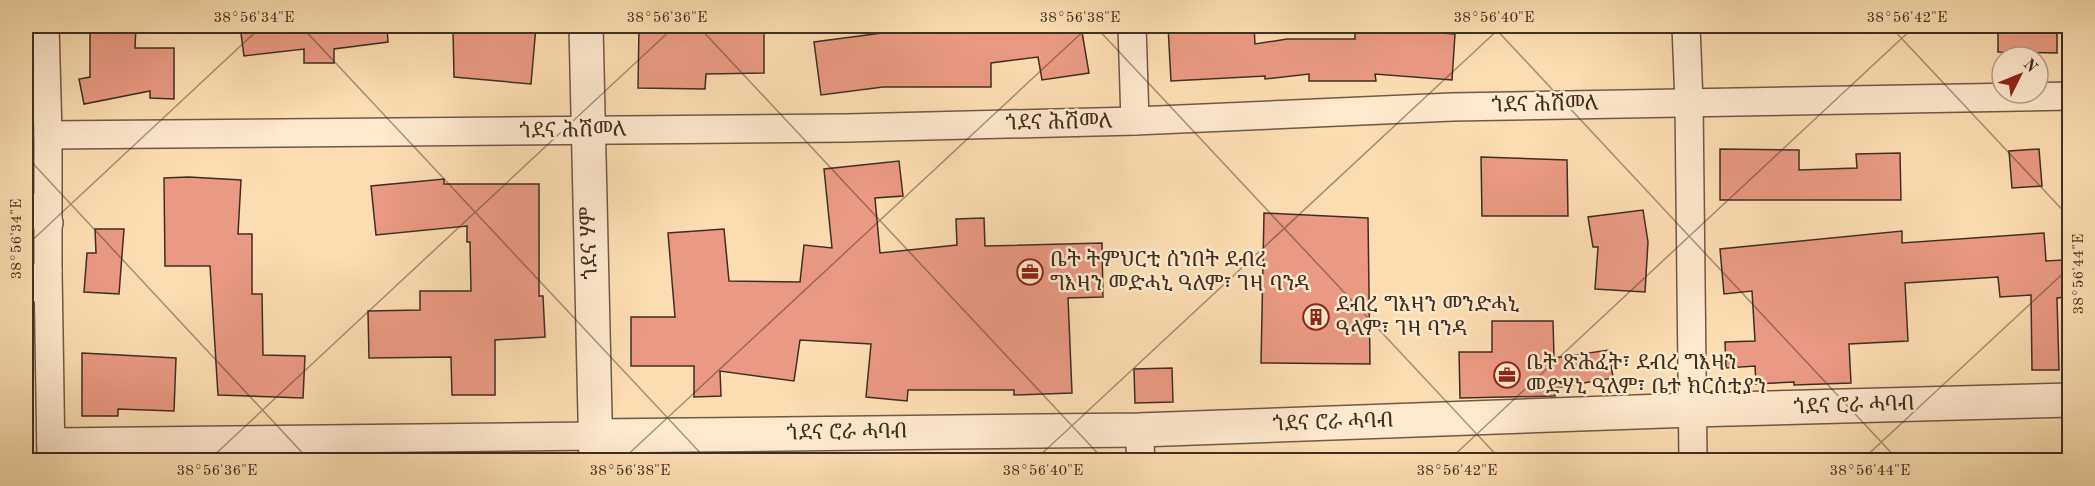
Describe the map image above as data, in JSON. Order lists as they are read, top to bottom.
{
  "streets": {
    "street": ["ጎደና ሕሽመለ", "ጎደና ሃም", "ጎደና ሮራ ሓባብ"]
  },
  "crossings": [
    ["ጎደና ሕሽመለ", "ጎደና ሃም"],
    ["ጎደና ሃም", "ጎደና ሮራ ሓባብ"]
  ],
  "places": {
    "office": ["ቤት ትምህርቲ ሰንበት ደብረ ግእዛን መድሓኒ ዓለም፣ ገዛ ባንዳ", "ቤት ጽሕፈት፣ ደብረ ግእዛን መድሃኒ ዓለም፣ ቤተ ክርስቲያን"],
    "building": ["ደብረ ግእዛን መንድሓኒ ዓላም፣ ገዛ ባንዳ"]
  },
  "north": "top right",
  "coordinates": [
    "38°56'34\"E",
    "38°56'36\"E",
    "38°56'38\"E",
    "38°56'40\"E",
    "38°56'42\"E",
    "38°56'44\"E"
  ]
}
